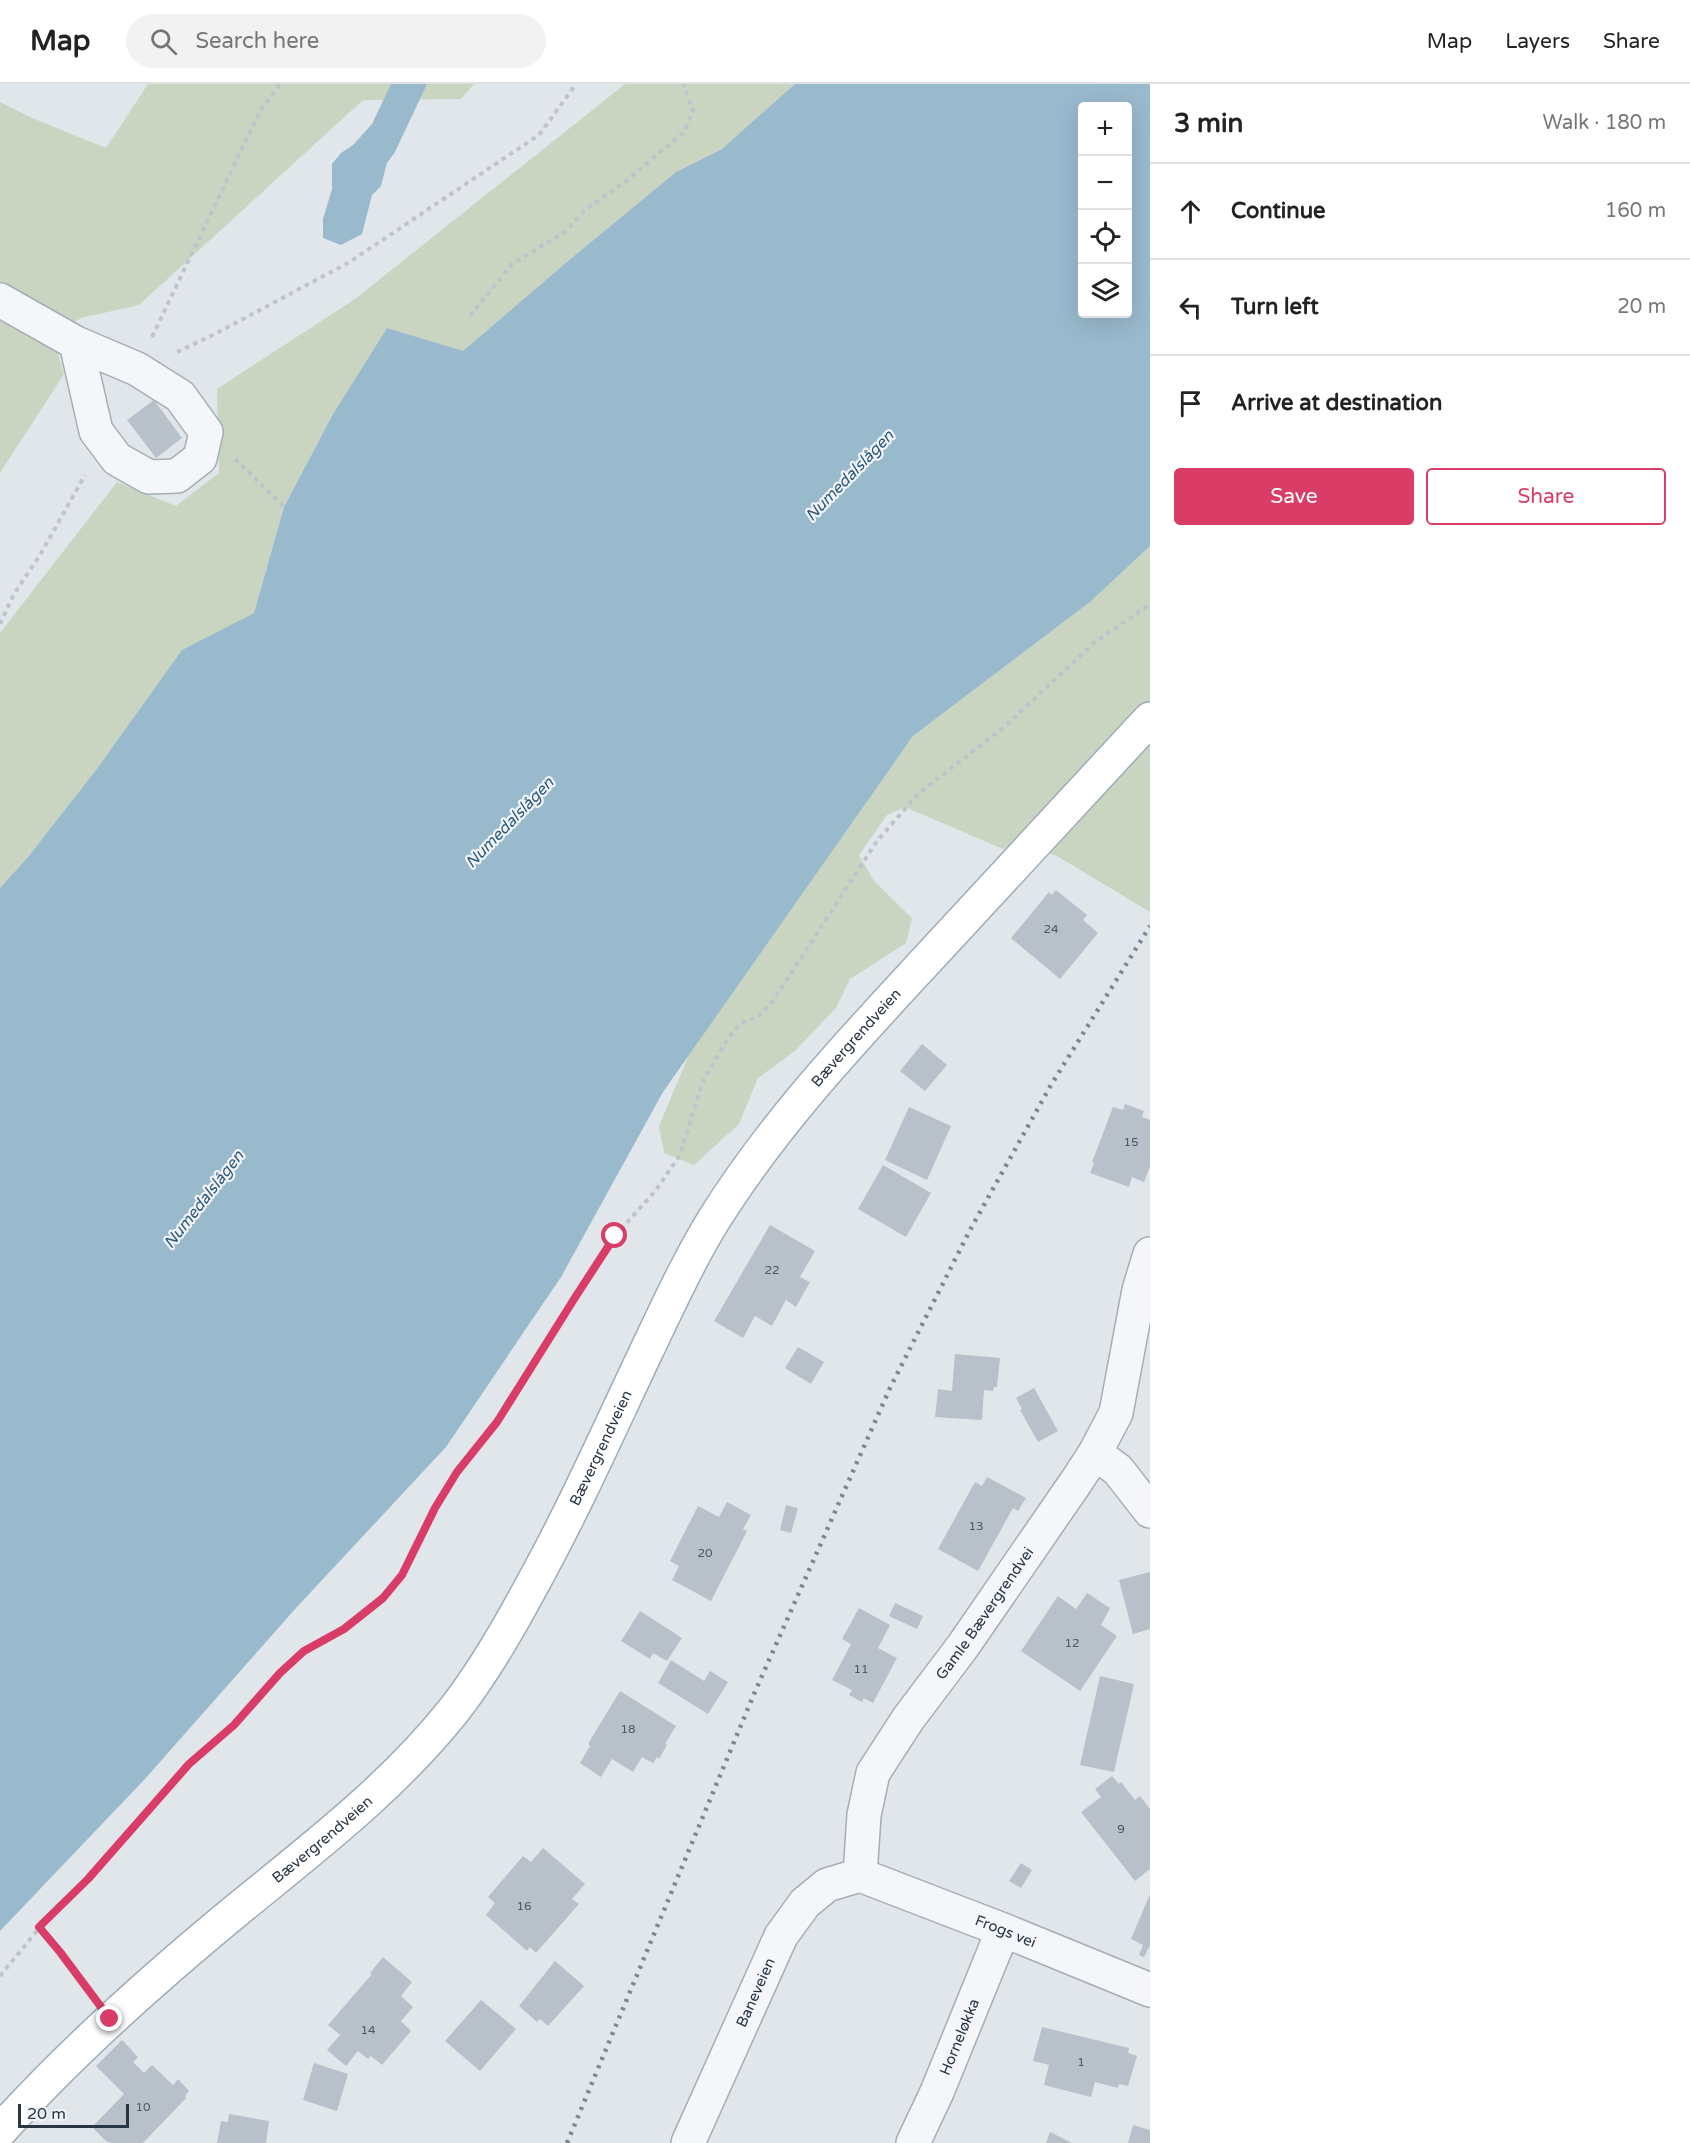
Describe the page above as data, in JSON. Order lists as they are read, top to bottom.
{
  "streets": {
    "main road": ["Bævergrendveien"],
    "street": [
      "Gamle Bævergrendvei",
      "Frogs vei",
      "Baneveien",
      "Horneløkka"
    ]
  },
  "crossings": [
    ["Gamle Bævergrendvei", "Frogs vei"],
    ["Gamle Bævergrendvei", "Baneveien"],
    ["Frogs vei", "Baneveien"],
    ["Frogs vei", "Horneløkka"]
  ],
  "water": ["Numedalslågen"],
  "house_numbers": [
    "24",
    "15",
    "22",
    "13",
    "20",
    "12",
    "11",
    "18",
    "9",
    "16",
    "14",
    "1",
    "10"
  ],
  "scale_bar": "20 m",
  "page": {
    "header": "Map",
    "search": "Search here",
    "nav": ["Map", "Layers", "Share"],
    "heading": ["3 min", "Walk · 180 m"],
    "map_buttons": ["+", "−"],
    "list": [
      ["Continue", "160 m"],
      ["Turn left", "20 m"],
      "Arrive at destination"
    ],
    "buttons": ["Save", "Share"],
    "scale": "20 m"
  }
}
